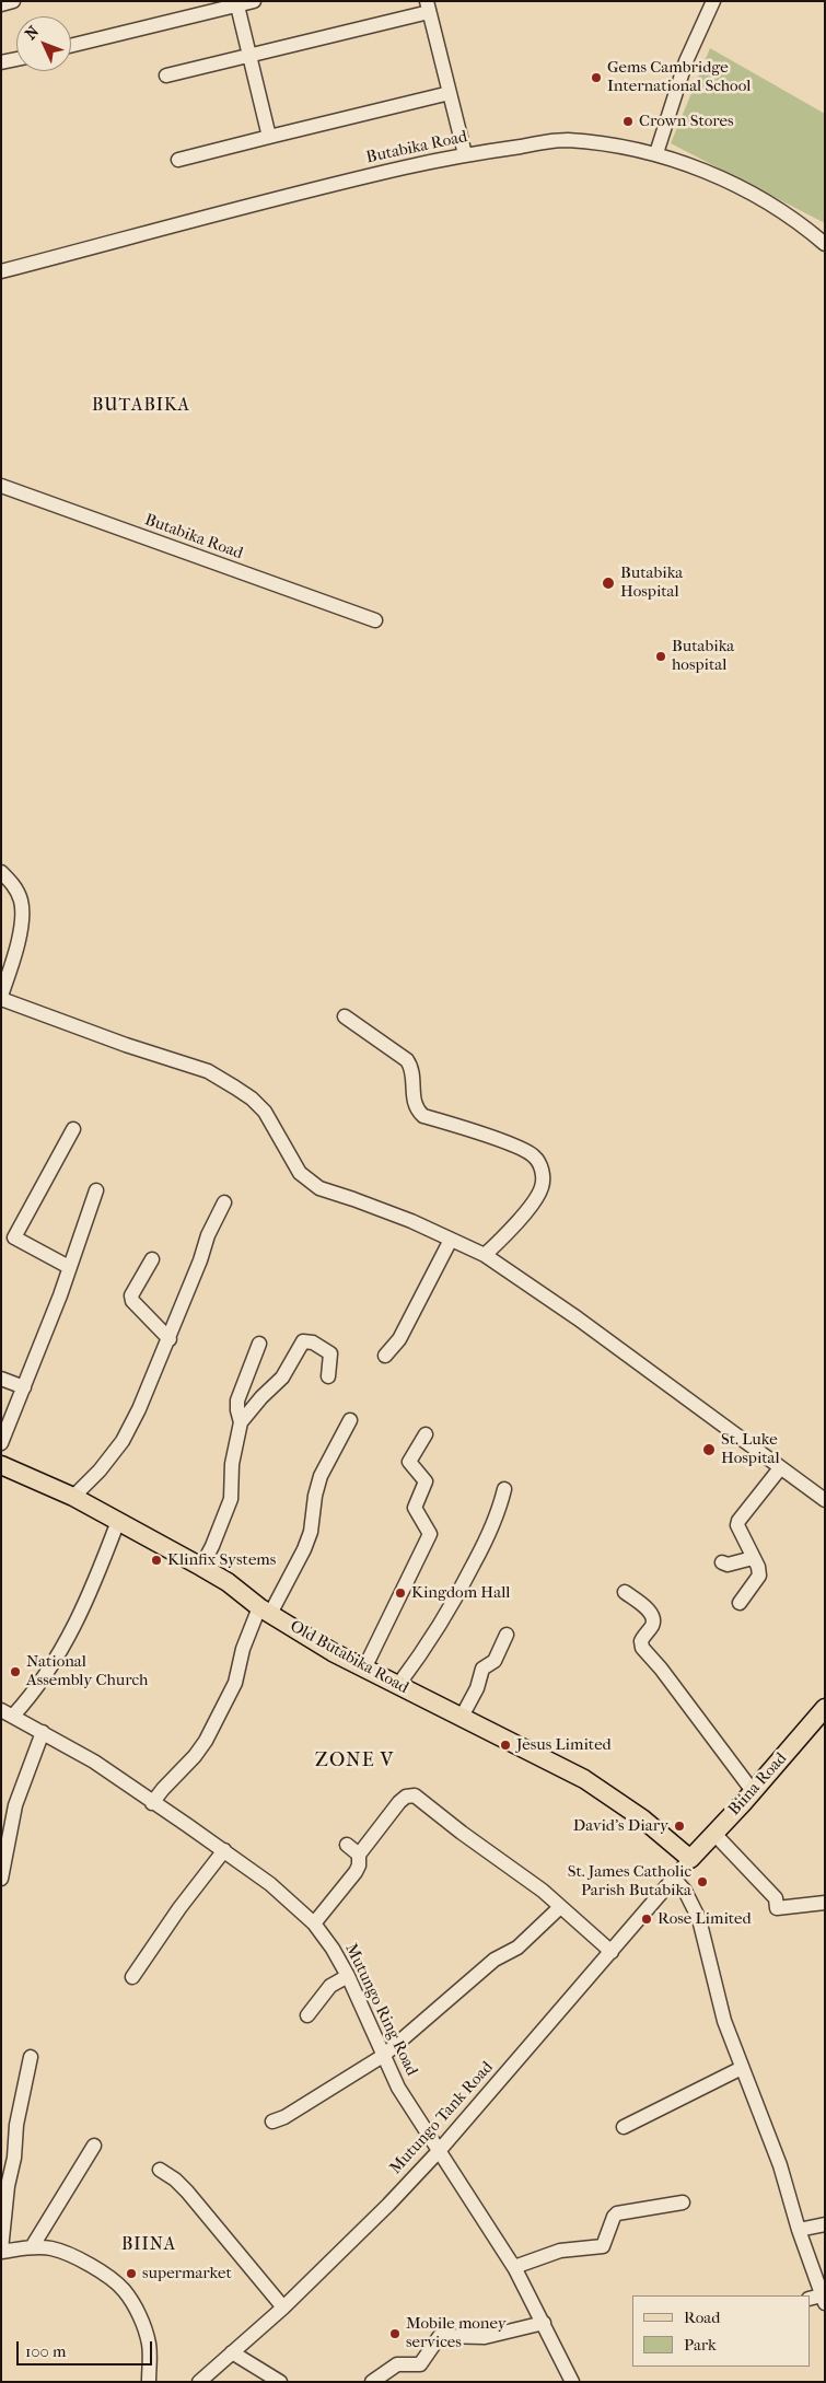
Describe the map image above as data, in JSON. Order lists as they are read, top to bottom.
{
  "streets": {
    "main road": ["Old Butabika Road", "Biina Road"],
    "street": ["Butabika Road", "Mutungo Ring Road", "Mutungo Tank Road"]
  },
  "crossings": [
    ["Old Butabika Road", "Biina Road"],
    ["Old Butabika Road", "Mutungo Tank Road"],
    ["Biina Road", "Mutungo Tank Road"],
    ["Mutungo Ring Road", "Mutungo Tank Road"]
  ],
  "districts": ["BUTABIKA", "ZONE V", "BIINA"],
  "places": [
    "Gems Cambridge International School",
    "Crown Stores",
    "Butabika Hospital",
    "Butabika hospital",
    "St. Luke Hospital",
    "Klinfix Systems",
    "Kingdom Hall",
    "National Assembly Church",
    "Jesus Limited",
    "David's Diary",
    "St. James Catholic Parish Butabika",
    "Rose Limited",
    "supermarket",
    "Mobile money services"
  ],
  "legend": ["Road", "Park"],
  "scale_bar": "100 m",
  "north": "top left"
}
